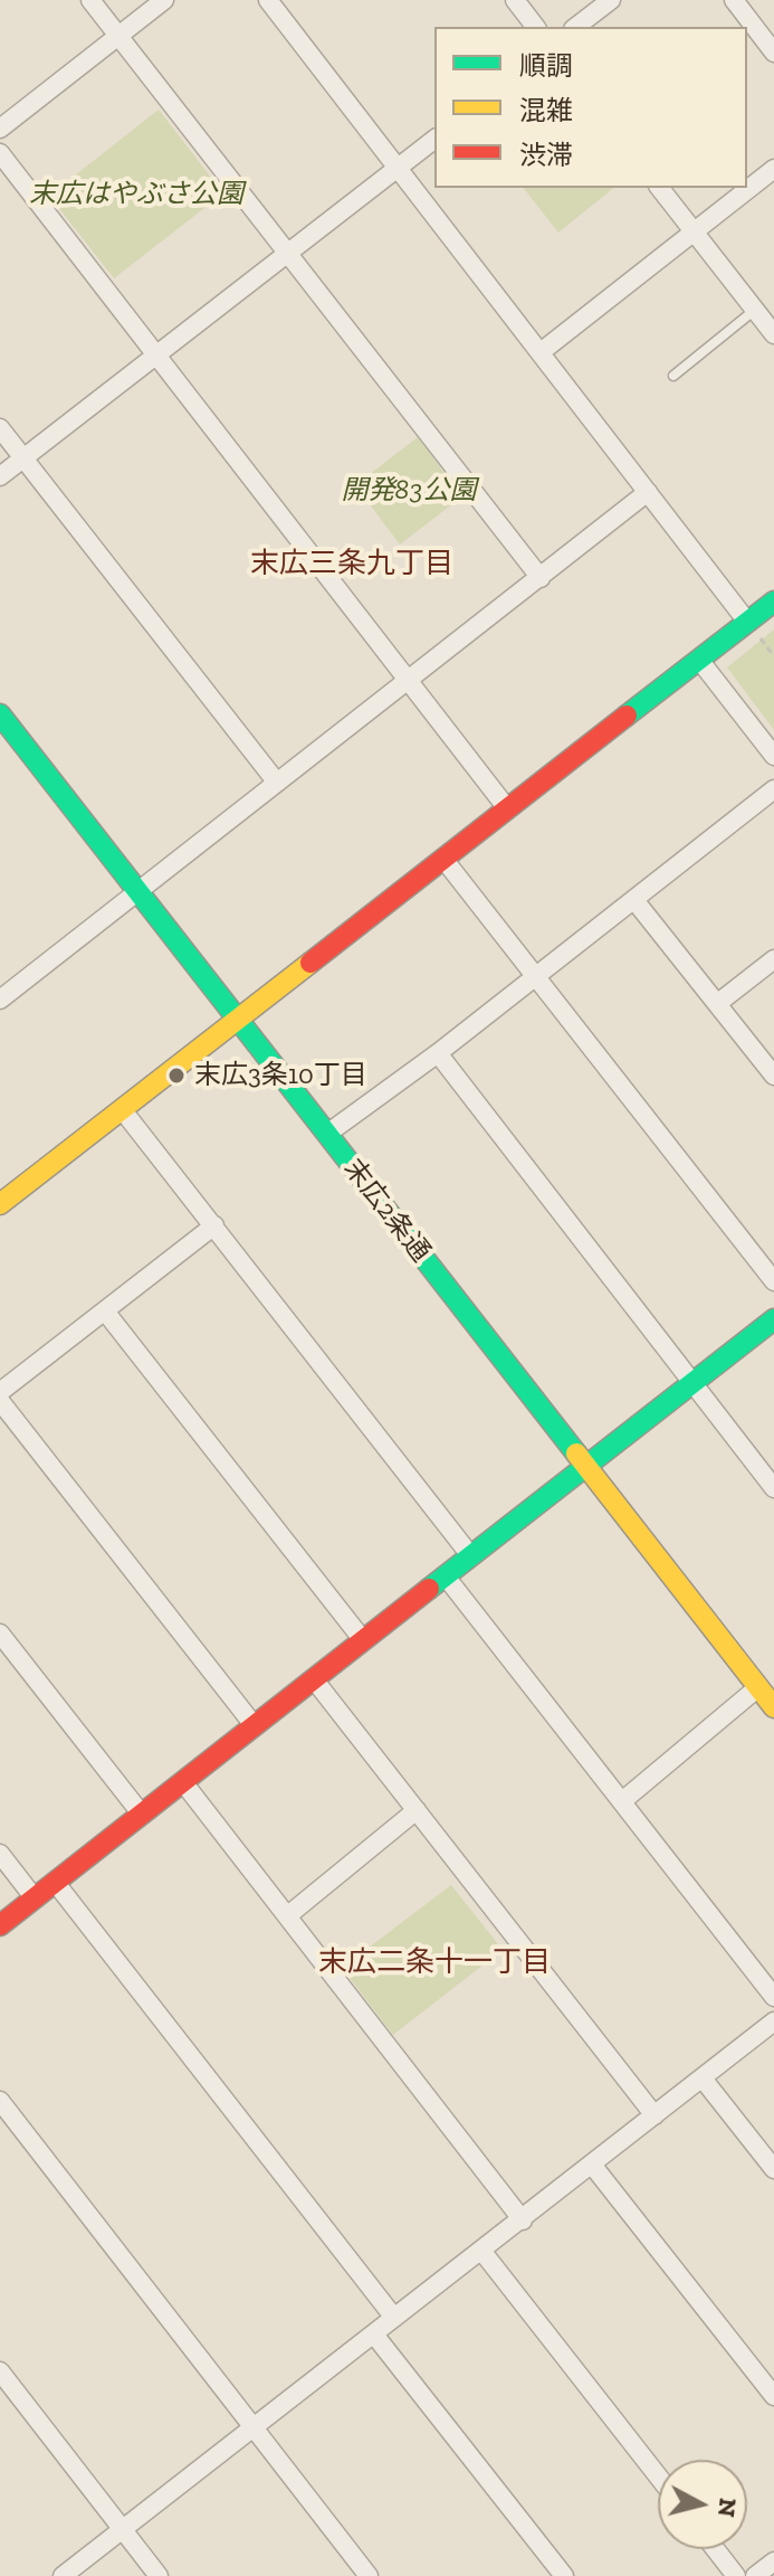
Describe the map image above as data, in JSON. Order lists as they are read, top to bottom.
{
  "streets": {
    "street": ["末広2条通"]
  },
  "districts": ["末広三条九丁目", "末広二条十一丁目"],
  "parks": ["末広はやぶさ公園", "開発83公園"],
  "places": ["末広3条10丁目"],
  "legend": ["順調", "混雑", "渋滞"],
  "north": "right"
}
